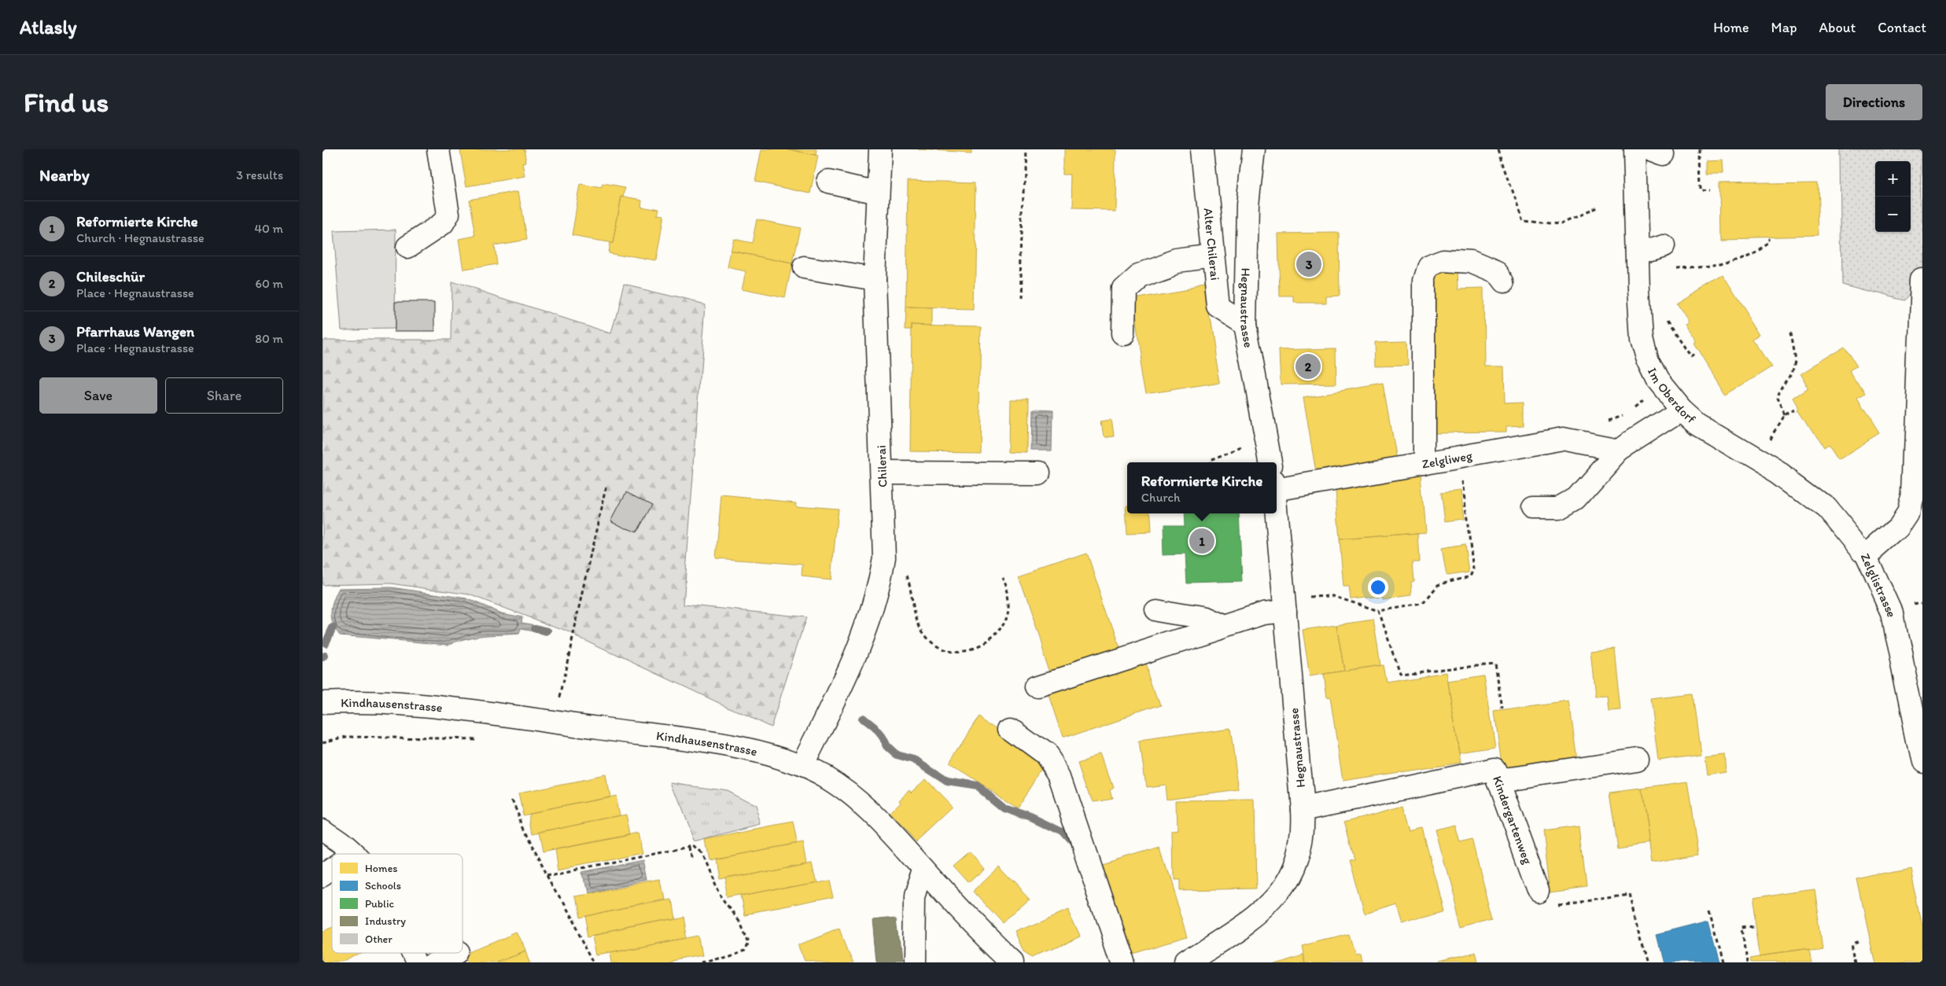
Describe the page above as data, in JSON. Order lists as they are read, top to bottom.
{
  "streets": {
    "street": [
      "Alter Chilerai",
      "Hegnaustrasse",
      "Im Oberdorf",
      "Zelgliweg",
      "Chilerai",
      "Zelglistrasse",
      "Kindhausenstrasse",
      "Kindergartenweg"
    ]
  },
  "crossings": [
    ["Alter Chilerai", "Hegnaustrasse"],
    ["Hegnaustrasse", "Kindergartenweg"],
    ["Im Oberdorf", "Zelglistrasse"],
    ["Chilerai", "Kindhausenstrasse"]
  ],
  "legend": [
    "Homes",
    "Schools",
    "Public",
    "Industry",
    "Other"
  ],
  "page": {
    "header": "Atlasly",
    "nav": [
      "Home",
      "Map",
      "About",
      "Contact"
    ],
    "buttons": [
      "Directions",
      ["Save", "Share"]
    ],
    "title": "Find us",
    "heading": ["Nearby", "3 results"],
    "map_buttons": ["+", "−"],
    "list": [
      {
        "mark": "1",
        "name": "Reformierte Kirche",
        "note": "Church · Hegnaustrasse",
        "value": "40 m"
      },
      {
        "mark": "2",
        "name": "Chileschür",
        "note": "Place · Hegnaustrasse",
        "value": "60 m"
      },
      {
        "mark": "3",
        "name": "Pfarrhaus Wangen",
        "note": "Place · Hegnaustrasse",
        "value": "80 m"
      }
    ],
    "pins": ["3", "2", "1"],
    "popup": ["Reformierte Kirche", "Church"]
  }
}
